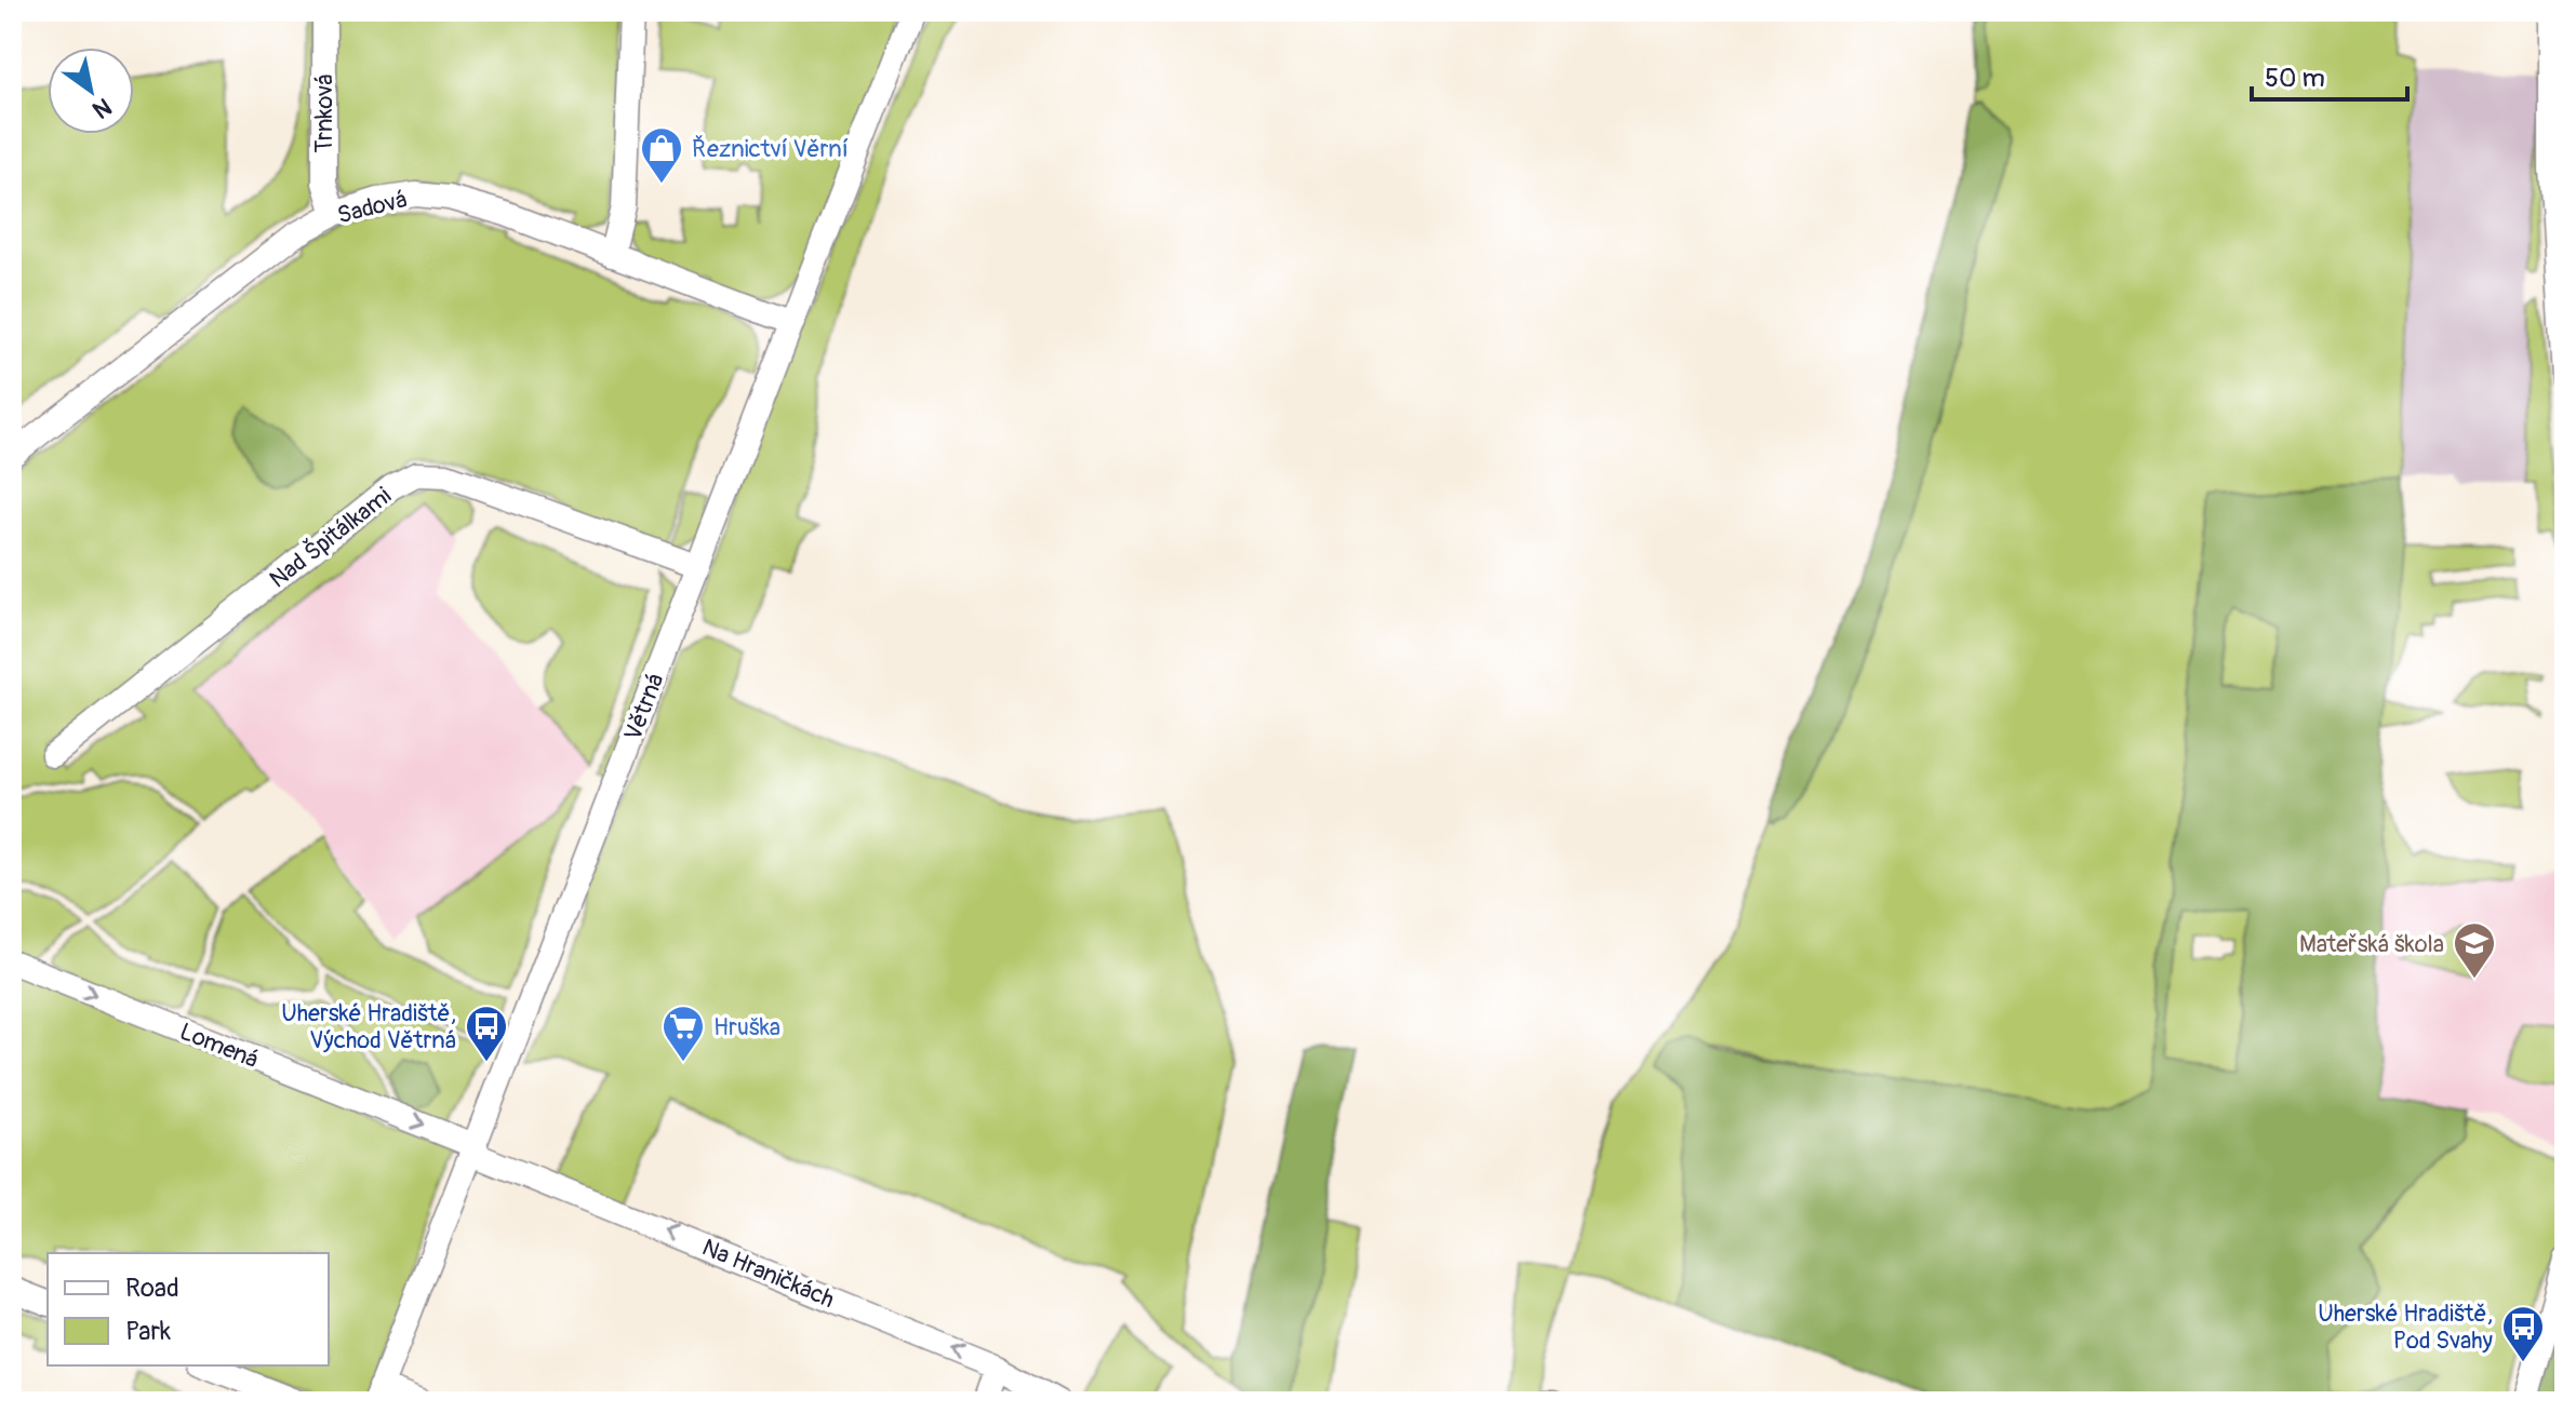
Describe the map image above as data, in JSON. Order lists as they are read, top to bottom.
{
  "streets": {
    "street": [
      "Trnková",
      "Sadová",
      "Nad Špitálkami",
      "Větrná",
      "Lomená",
      "Na Hraničkách"
    ]
  },
  "crossings": [
    ["Trnková", "Sadová"],
    ["Sadová", "Větrná"],
    ["Nad Špitálkami", "Větrná"],
    ["Větrná", "Lomená"],
    ["Větrná", "Na Hraničkách"],
    ["Lomená", "Na Hraničkách"]
  ],
  "one_way": ["Lomená", "Na Hraničkách"],
  "places": {
    "shop": ["Řeznictví Věrní"],
    "school or university": ["Mateřská škola"],
    "bus stop": ["Uherské Hradiště, Východ Větrná", "Uherské Hradiště, Pod Svahy"],
    "supermarket": ["Hruška"]
  },
  "legend": ["Road", "Park"],
  "scale_bar": "50 m",
  "north": "bottom right"
}
